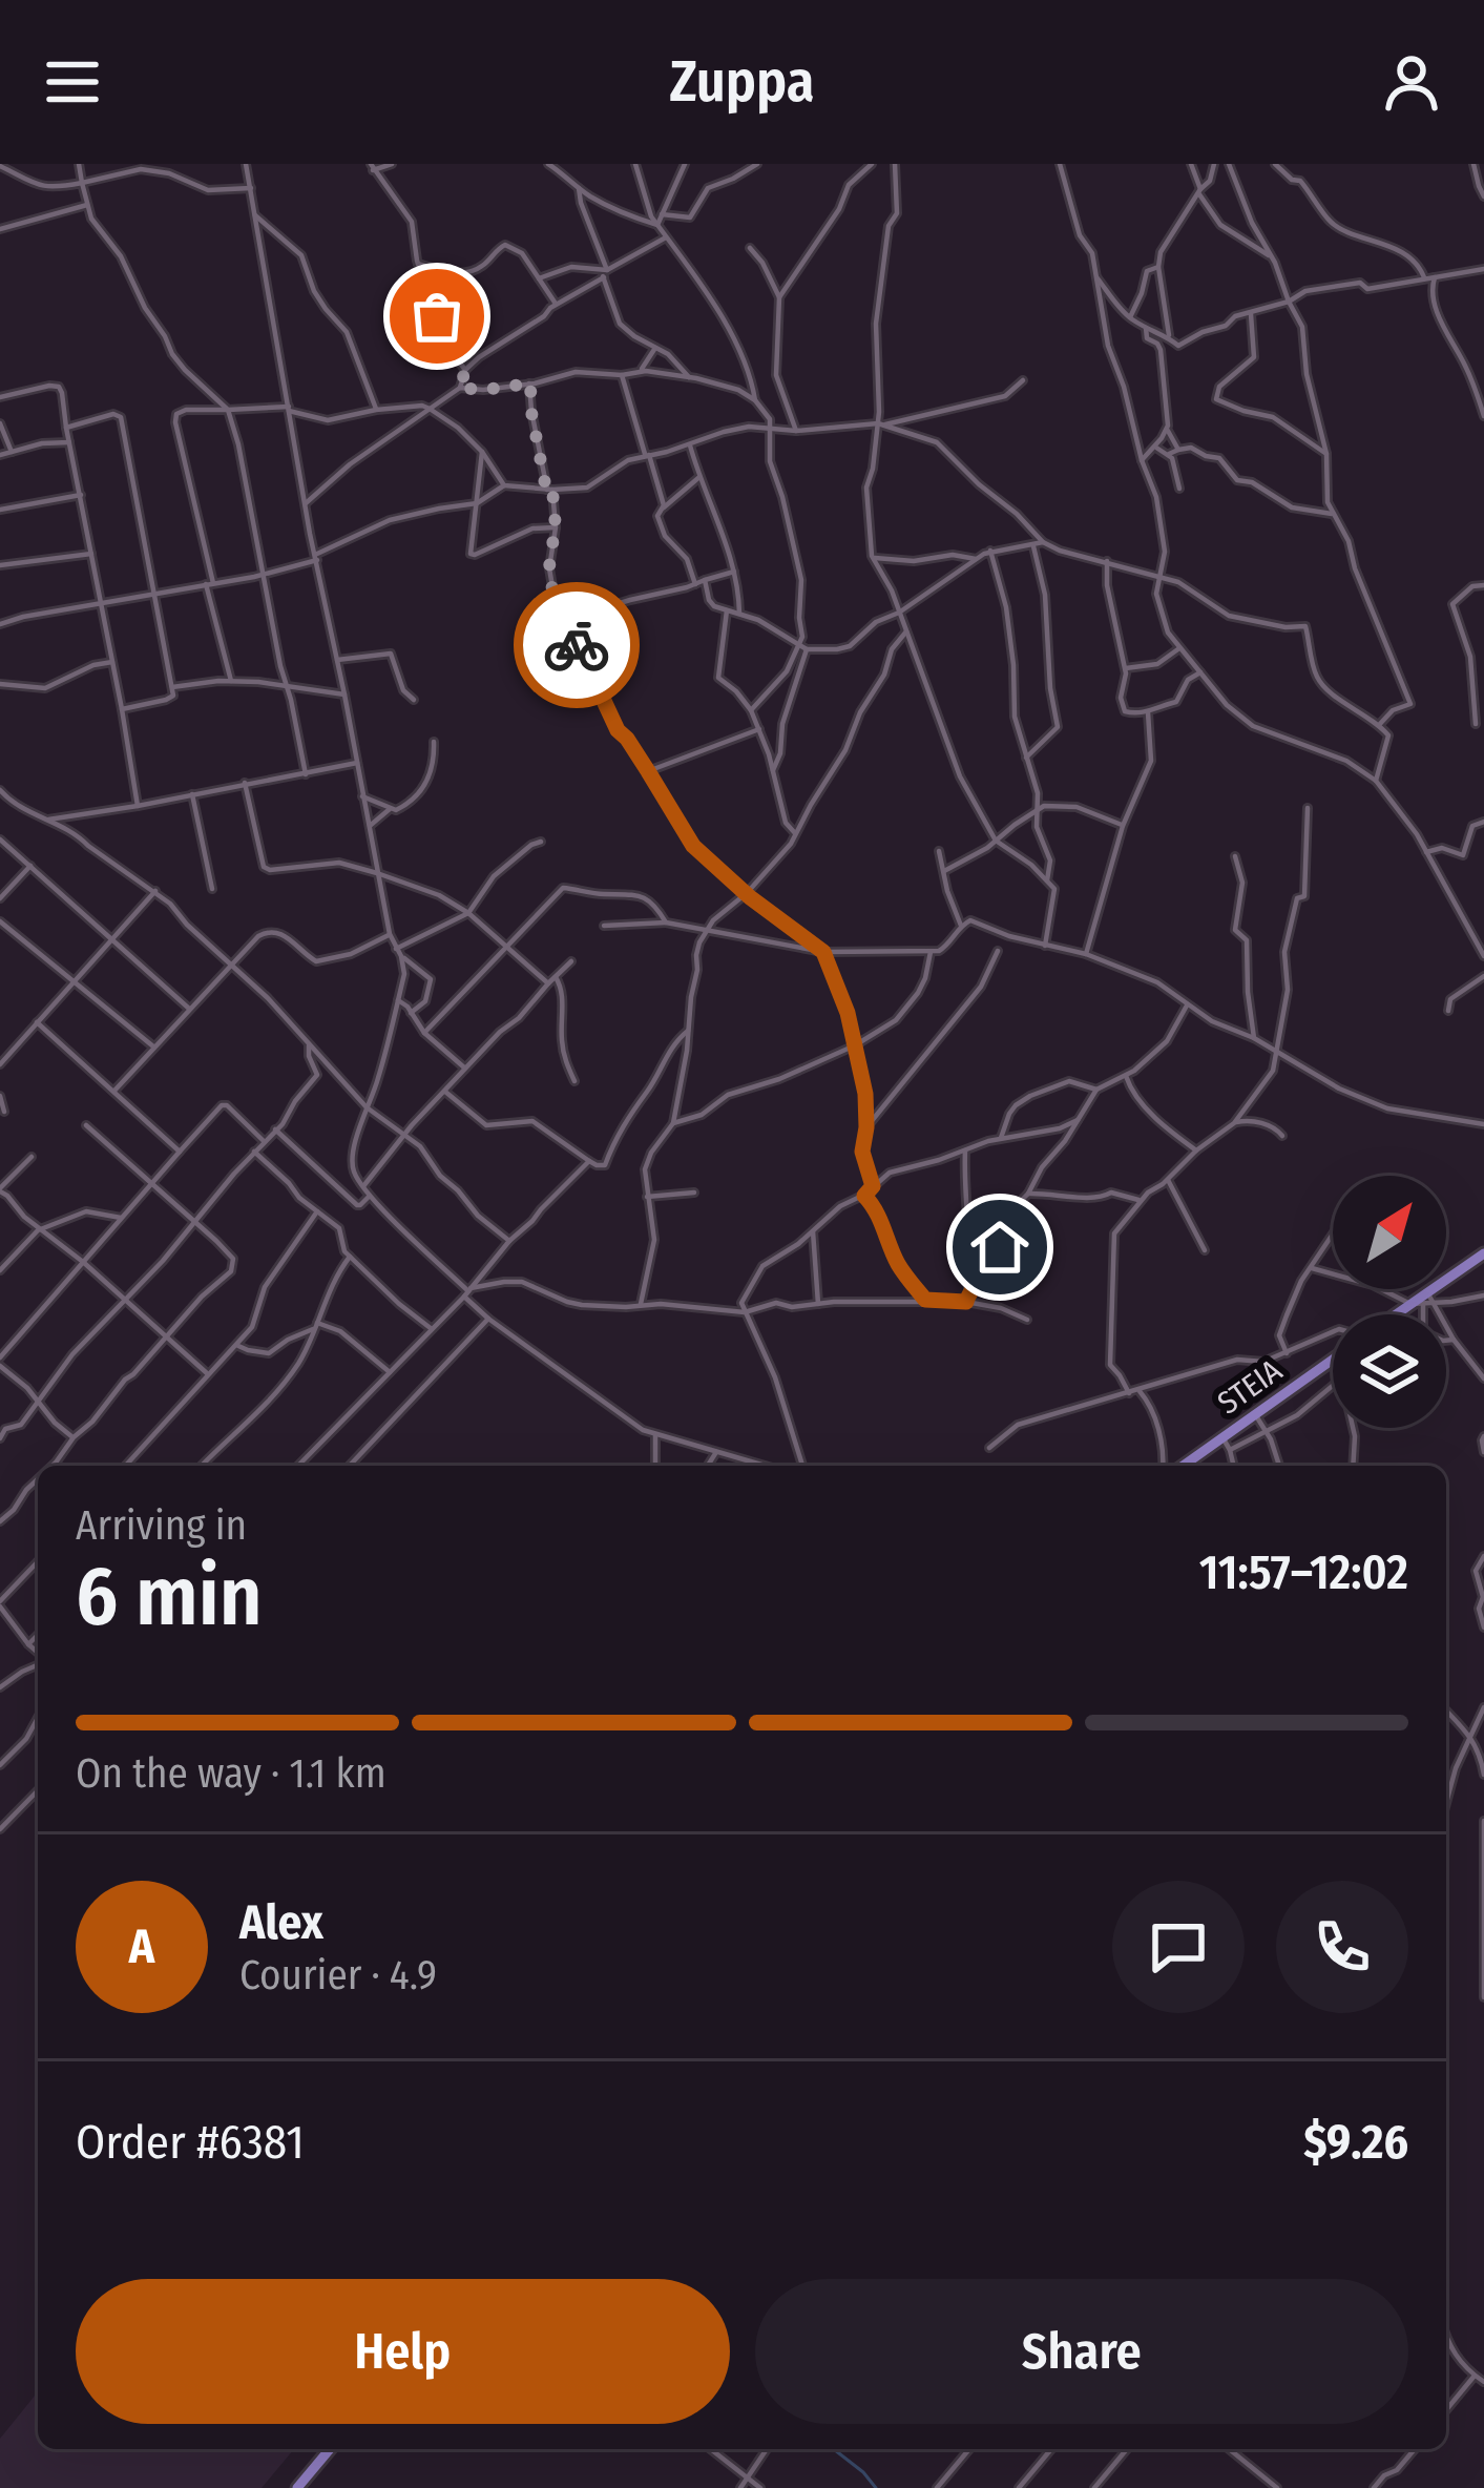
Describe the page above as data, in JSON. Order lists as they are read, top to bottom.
{
  "streets": {
    "main road": ["STEIA"]
  },
  "north": "top right",
  "page": {
    "header": "Zuppa",
    "heading": ["6 min", "Arriving in", "11:57–12:02"],
    "panel": [
      "Alex",
      "Courier · 4.9",
      "Order #6381",
      "$9.26"
    ],
    "bar": "On the way · 1.1 km",
    "round": "A",
    "buttons": ["Help", "Share"]
  }
}
